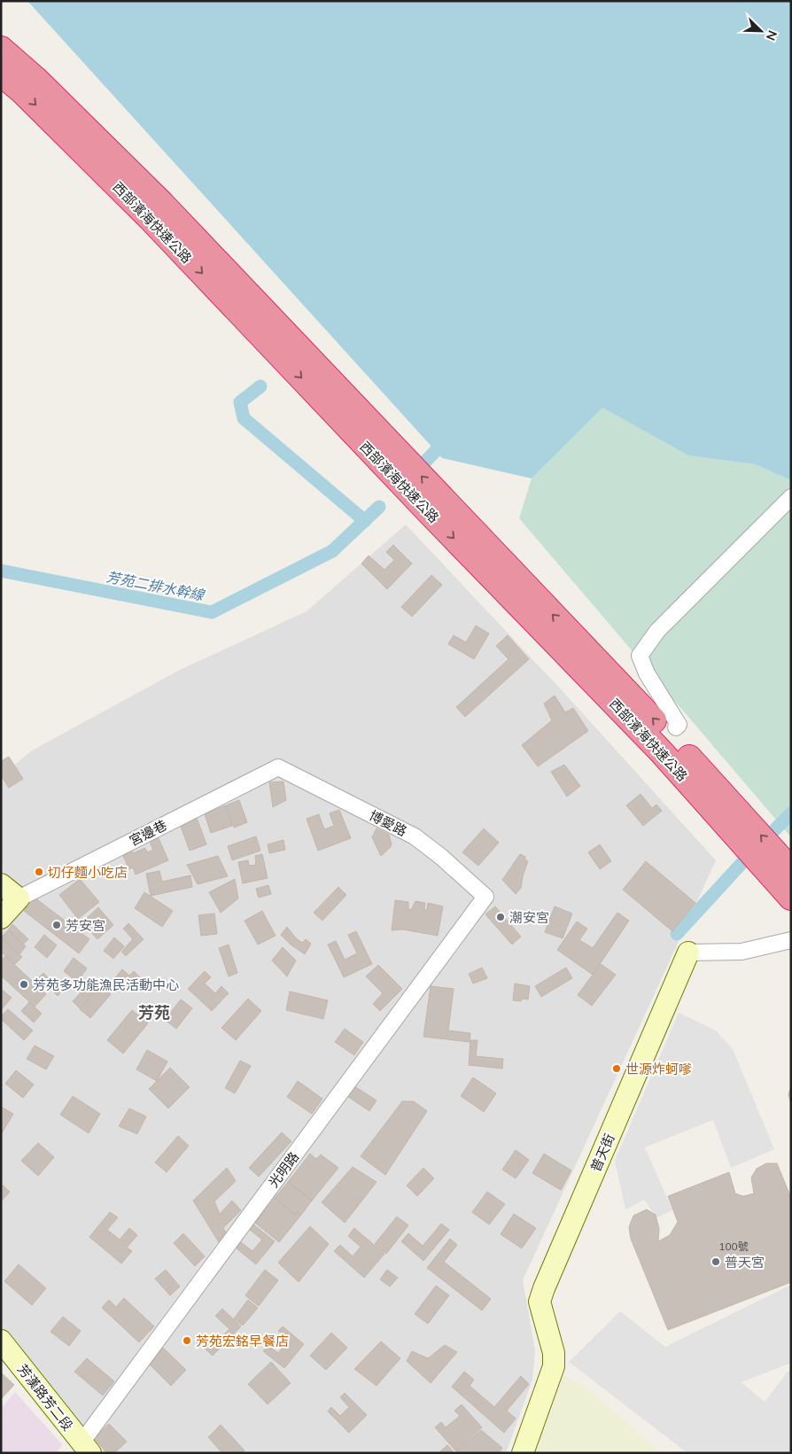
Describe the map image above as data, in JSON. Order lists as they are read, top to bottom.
{
  "streets": {
    "highway": ["西部濱海快速公路"],
    "street": [
      "博愛路",
      "宮邊巷",
      "普天街",
      "光明路",
      "芳漢路芳二段"
    ]
  },
  "crossings": [
    ["博愛路", "宮邊巷"],
    ["博愛路", "光明路"],
    ["光明路", "芳漢路芳二段"]
  ],
  "districts": ["芳苑"],
  "water": ["芳苑二排水幹線"],
  "places": [
    "切仔麵小吃店",
    "潮安宮",
    "芳安宮",
    "芳苑多功能漁民活動中心",
    "世源炸蚵嗲",
    "普天宮",
    "芳苑宏銘早餐店"
  ],
  "house_numbers": ["100號"],
  "north": "bottom right"
}
